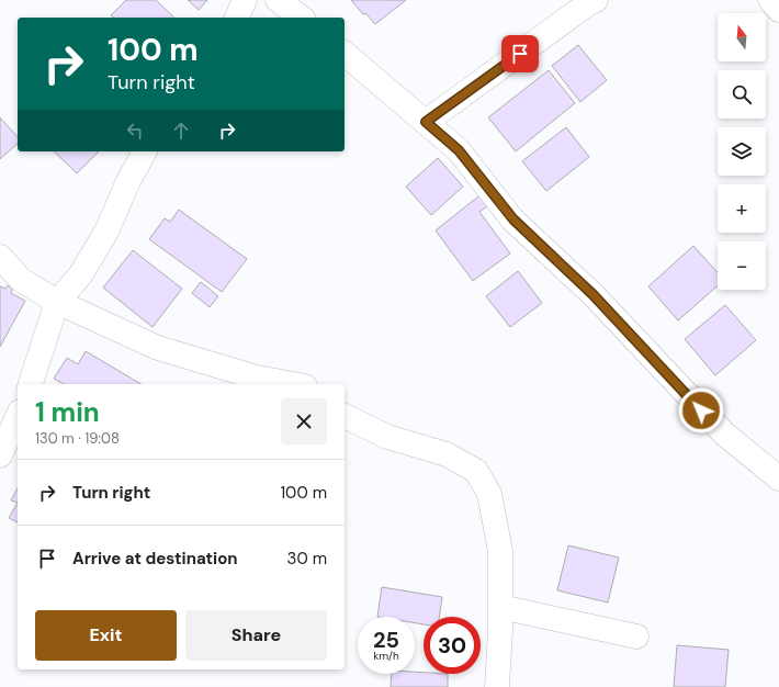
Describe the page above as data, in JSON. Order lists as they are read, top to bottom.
{
  "north": "top",
  "page": {
    "map_buttons": ["+", "−"],
    "turn": ["100 m", "Turn right"],
    "heading": ["1 min", "130 m · 19:08"],
    "list": [
      {
        "name": "Turn right",
        "value": "100 m"
      },
      {
        "name": "Arrive at destination",
        "value": "30 m"
      }
    ],
    "buttons": ["Exit", "Share"],
    "speed": "25 km/h",
    "limit": "30"
  }
}
